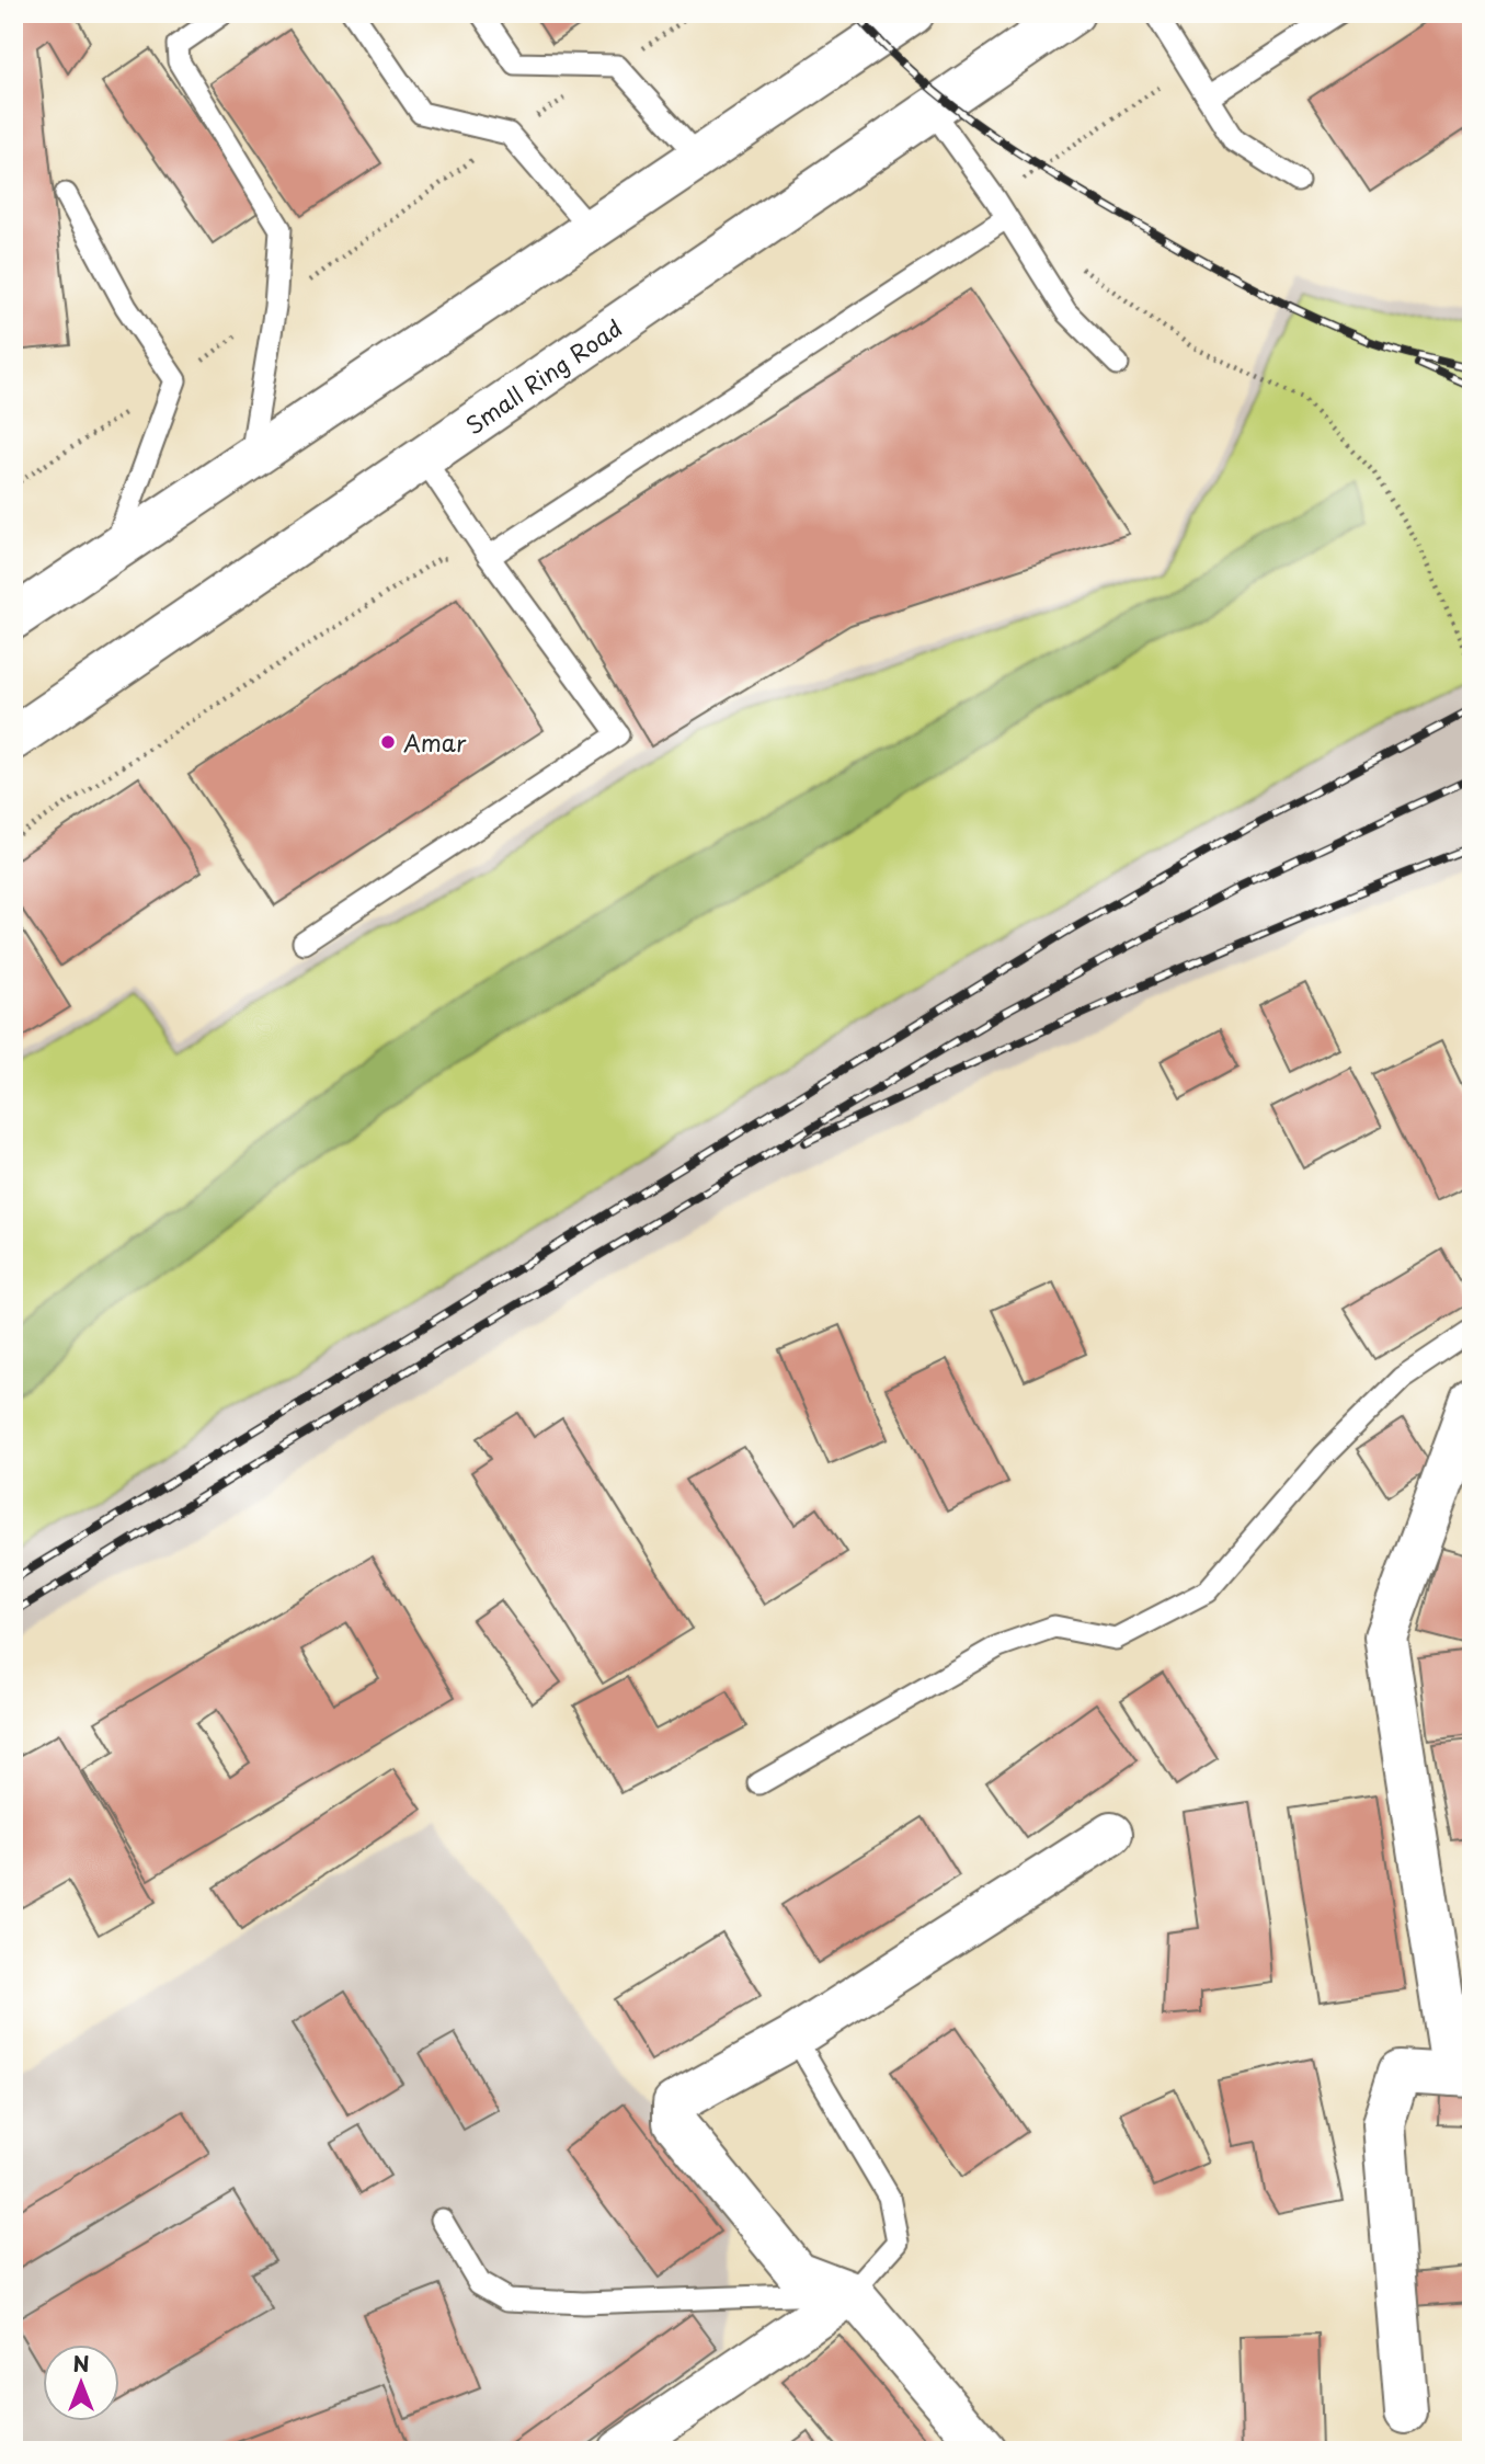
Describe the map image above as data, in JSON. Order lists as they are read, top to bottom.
{
  "streets": {
    "main road": ["Small Ring Road"]
  },
  "places": ["Amar"],
  "north": "top"
}
